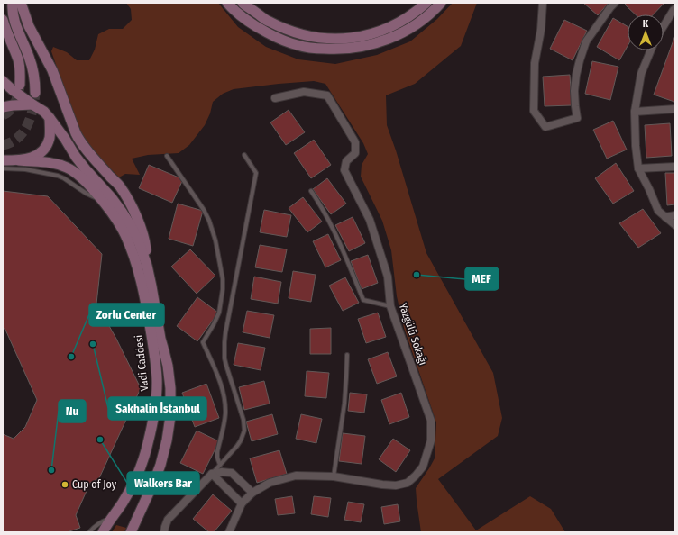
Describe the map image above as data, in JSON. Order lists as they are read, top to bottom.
{
  "streets": {
    "main road": ["Vadi Caddesi"],
    "street": ["Yazgülü Sokağı"]
  },
  "places": [
    "MEF",
    "Sakhalin İstanbul",
    "Zorlu Center",
    "Walkers Bar",
    "Nu",
    "Cup of Joy"
  ],
  "north": "top"
}
